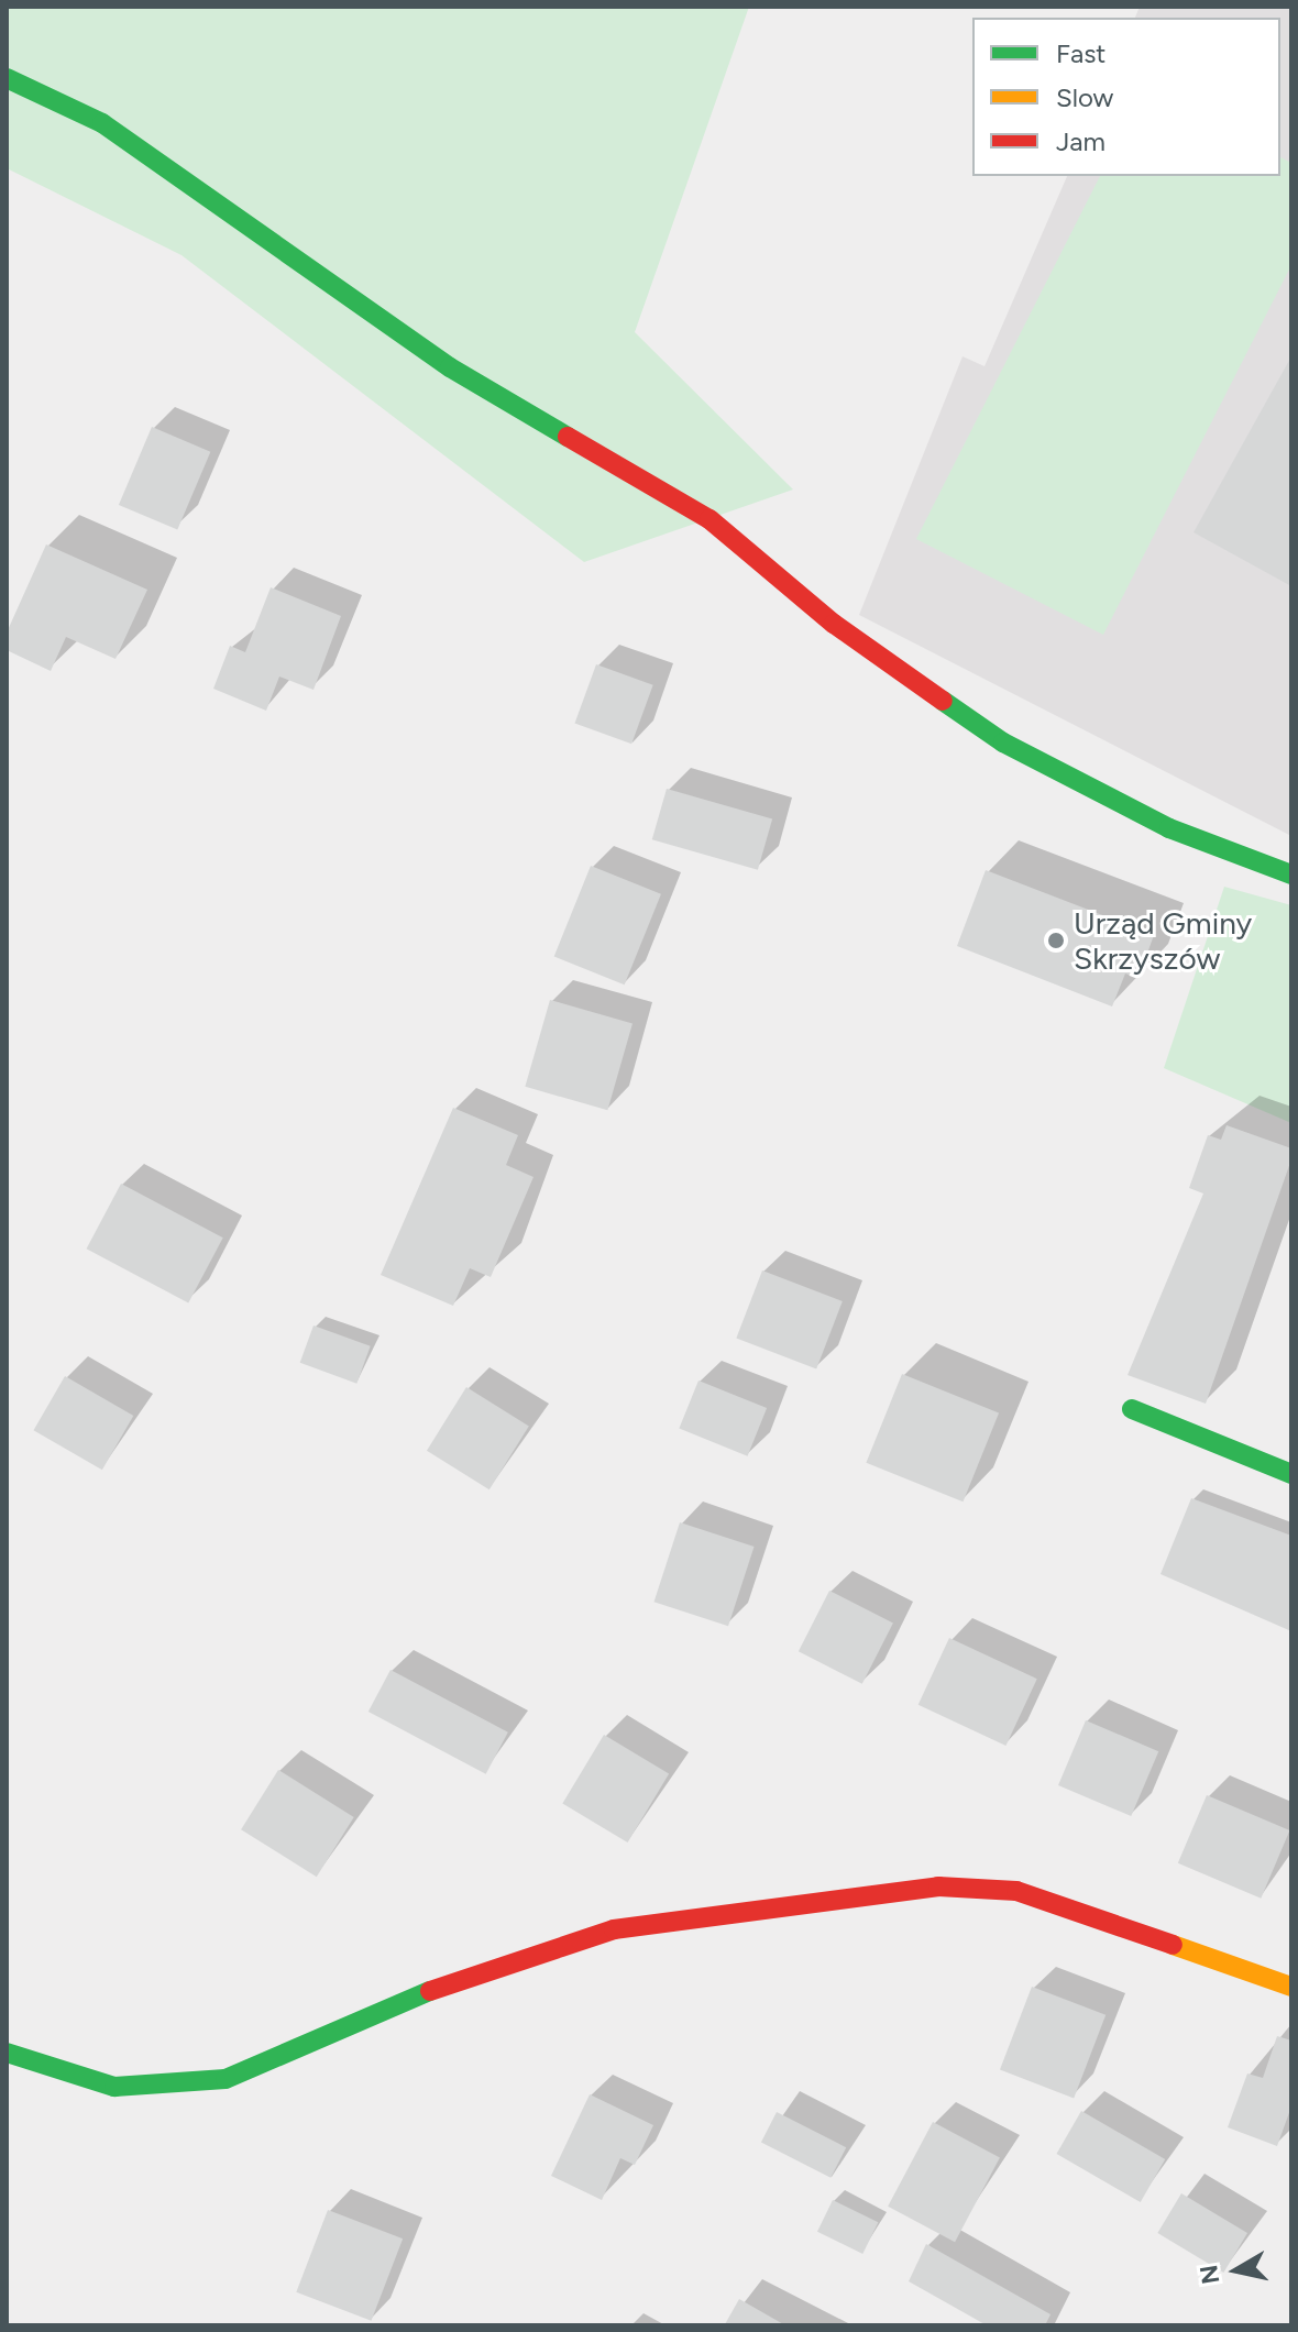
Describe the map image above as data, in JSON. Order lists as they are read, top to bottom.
{
  "places": ["Urząd Gminy Skrzyszów"],
  "legend": ["Fast", "Slow", "Jam"],
  "north": "left"
}
